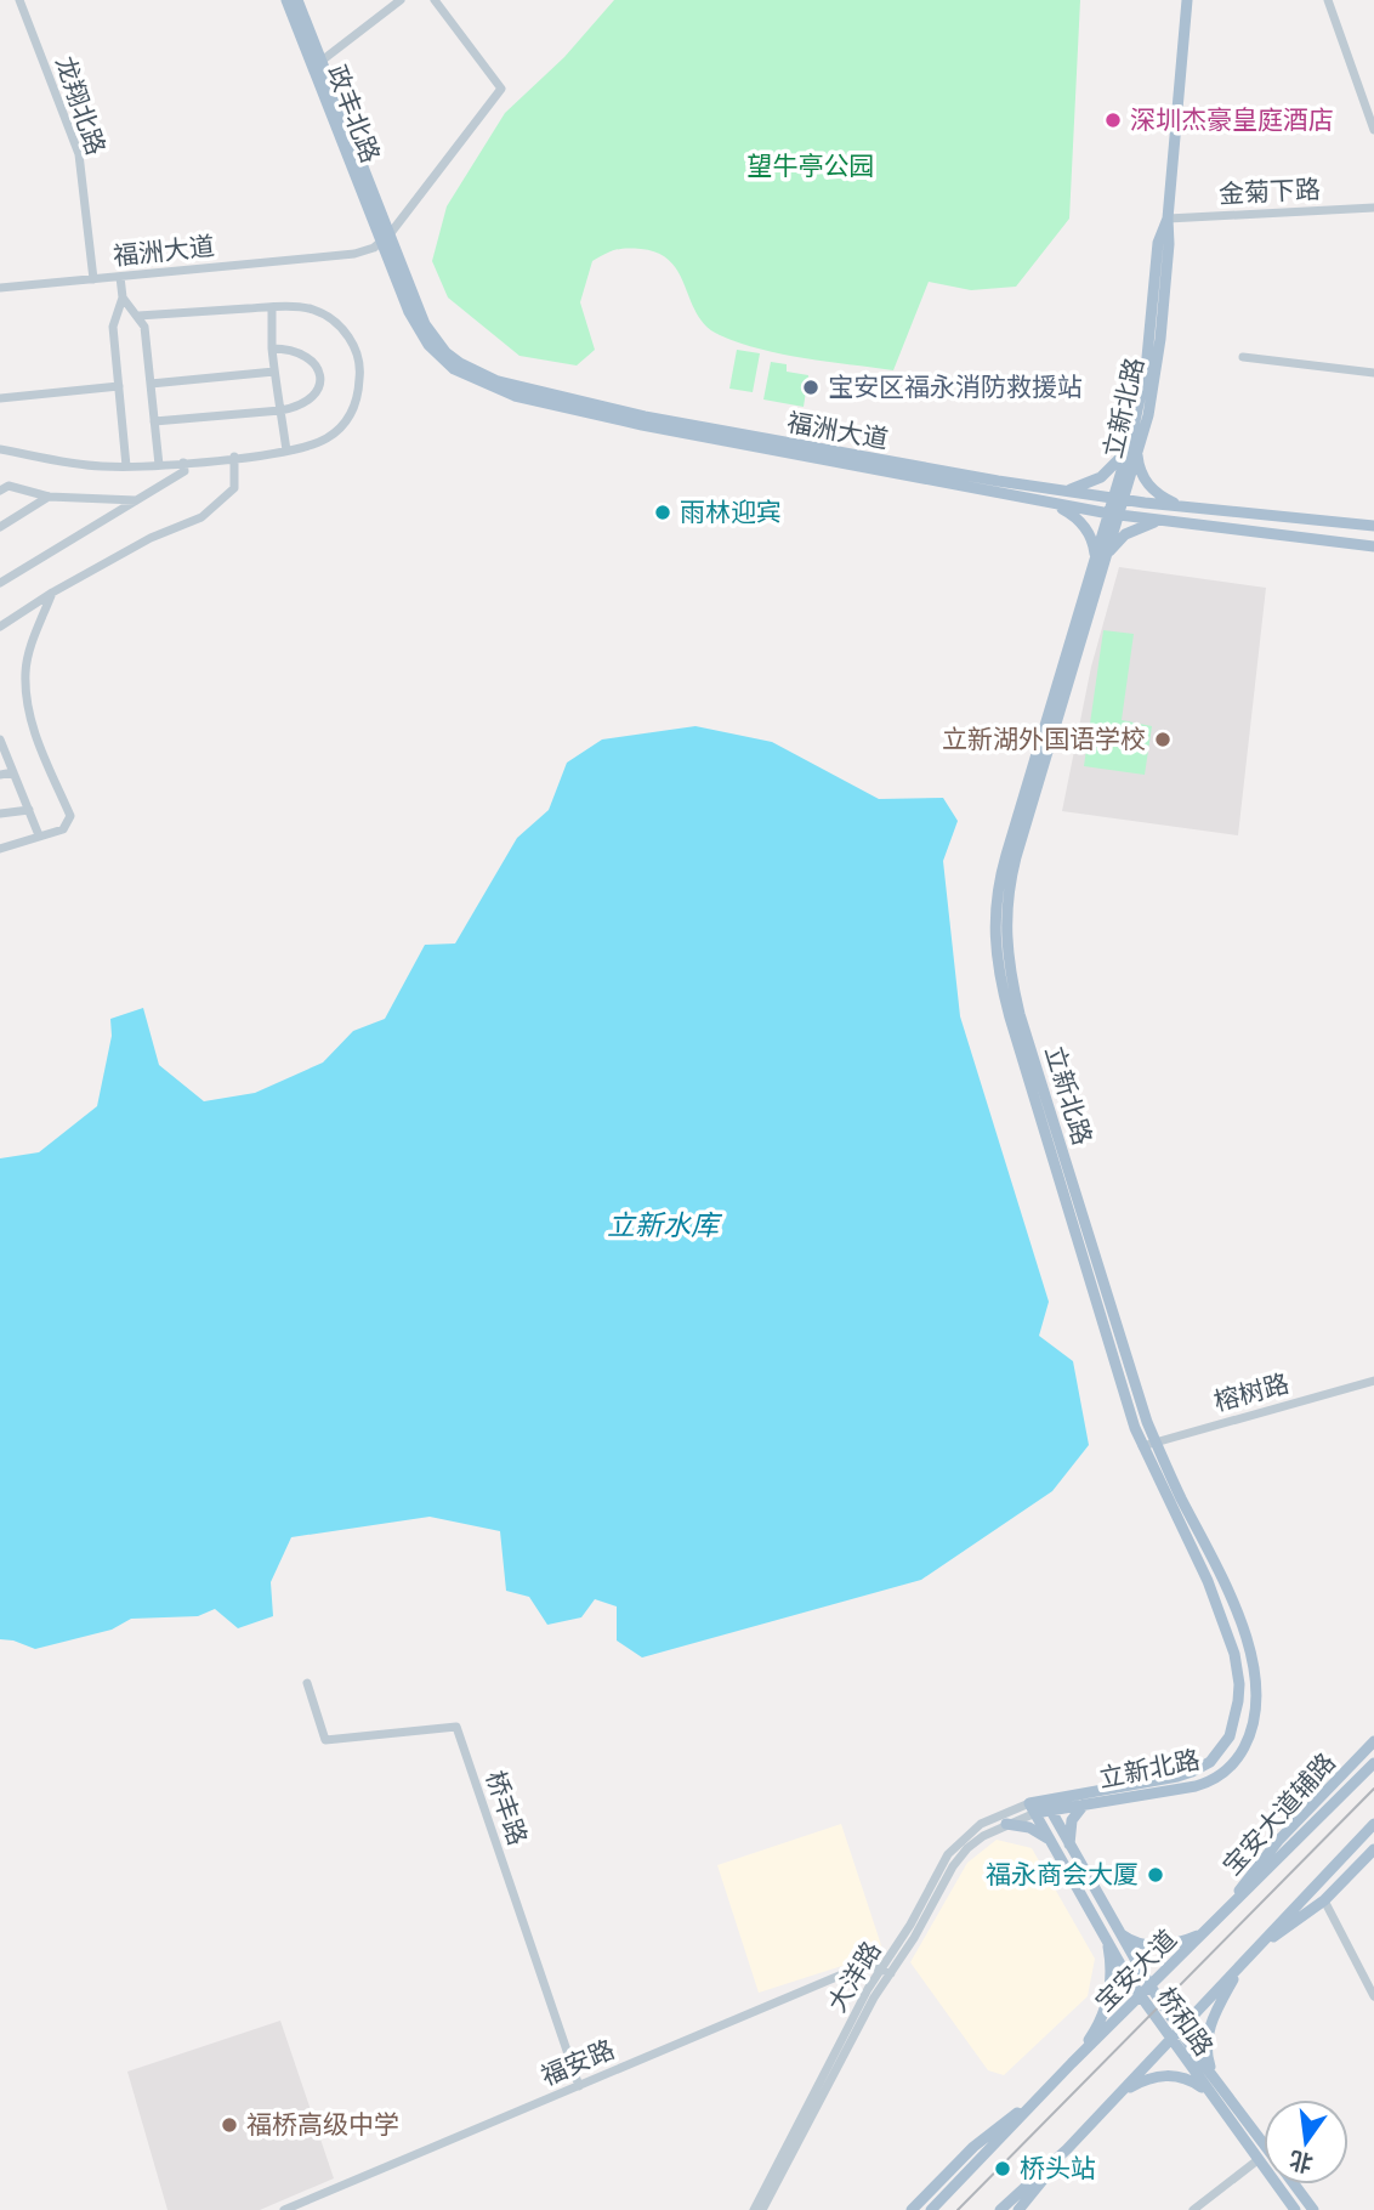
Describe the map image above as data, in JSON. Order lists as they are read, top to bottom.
{
  "streets": {
    "main road": [
      "政丰北路",
      "福洲大道",
      "立新北路",
      "宝安大道辅路",
      "宝安大道",
      "桥和路"
    ],
    "street": [
      "龙翔北路",
      "金菊下路",
      "榕树路",
      "桥丰路",
      "大洋路",
      "福安路"
    ]
  },
  "crossings": [
    ["龙翔北路", "福洲大道"],
    ["政丰北路", "福洲大道"],
    ["金菊下路", "立新北路"],
    ["福洲大道", "立新北路"],
    ["立新北路", "榕树路"],
    ["立新北路", "大洋路"],
    ["立新北路", "桥和路"],
    ["桥丰路", "福安路"],
    ["宝安大道辅路", "宝安大道"],
    ["宝安大道", "桥和路"],
    ["大洋路", "桥和路"],
    ["大洋路", "福安路"]
  ],
  "water": ["立新水库"],
  "parks": ["望牛亭公园"],
  "places": [
    "深圳杰豪皇庭酒店",
    "宝安区福永消防救援站",
    "雨林迎宾",
    "立新湖外国语学校",
    "福永商会大厦",
    "福桥高级中学",
    "桥头站"
  ],
  "north": "bottom"
}
